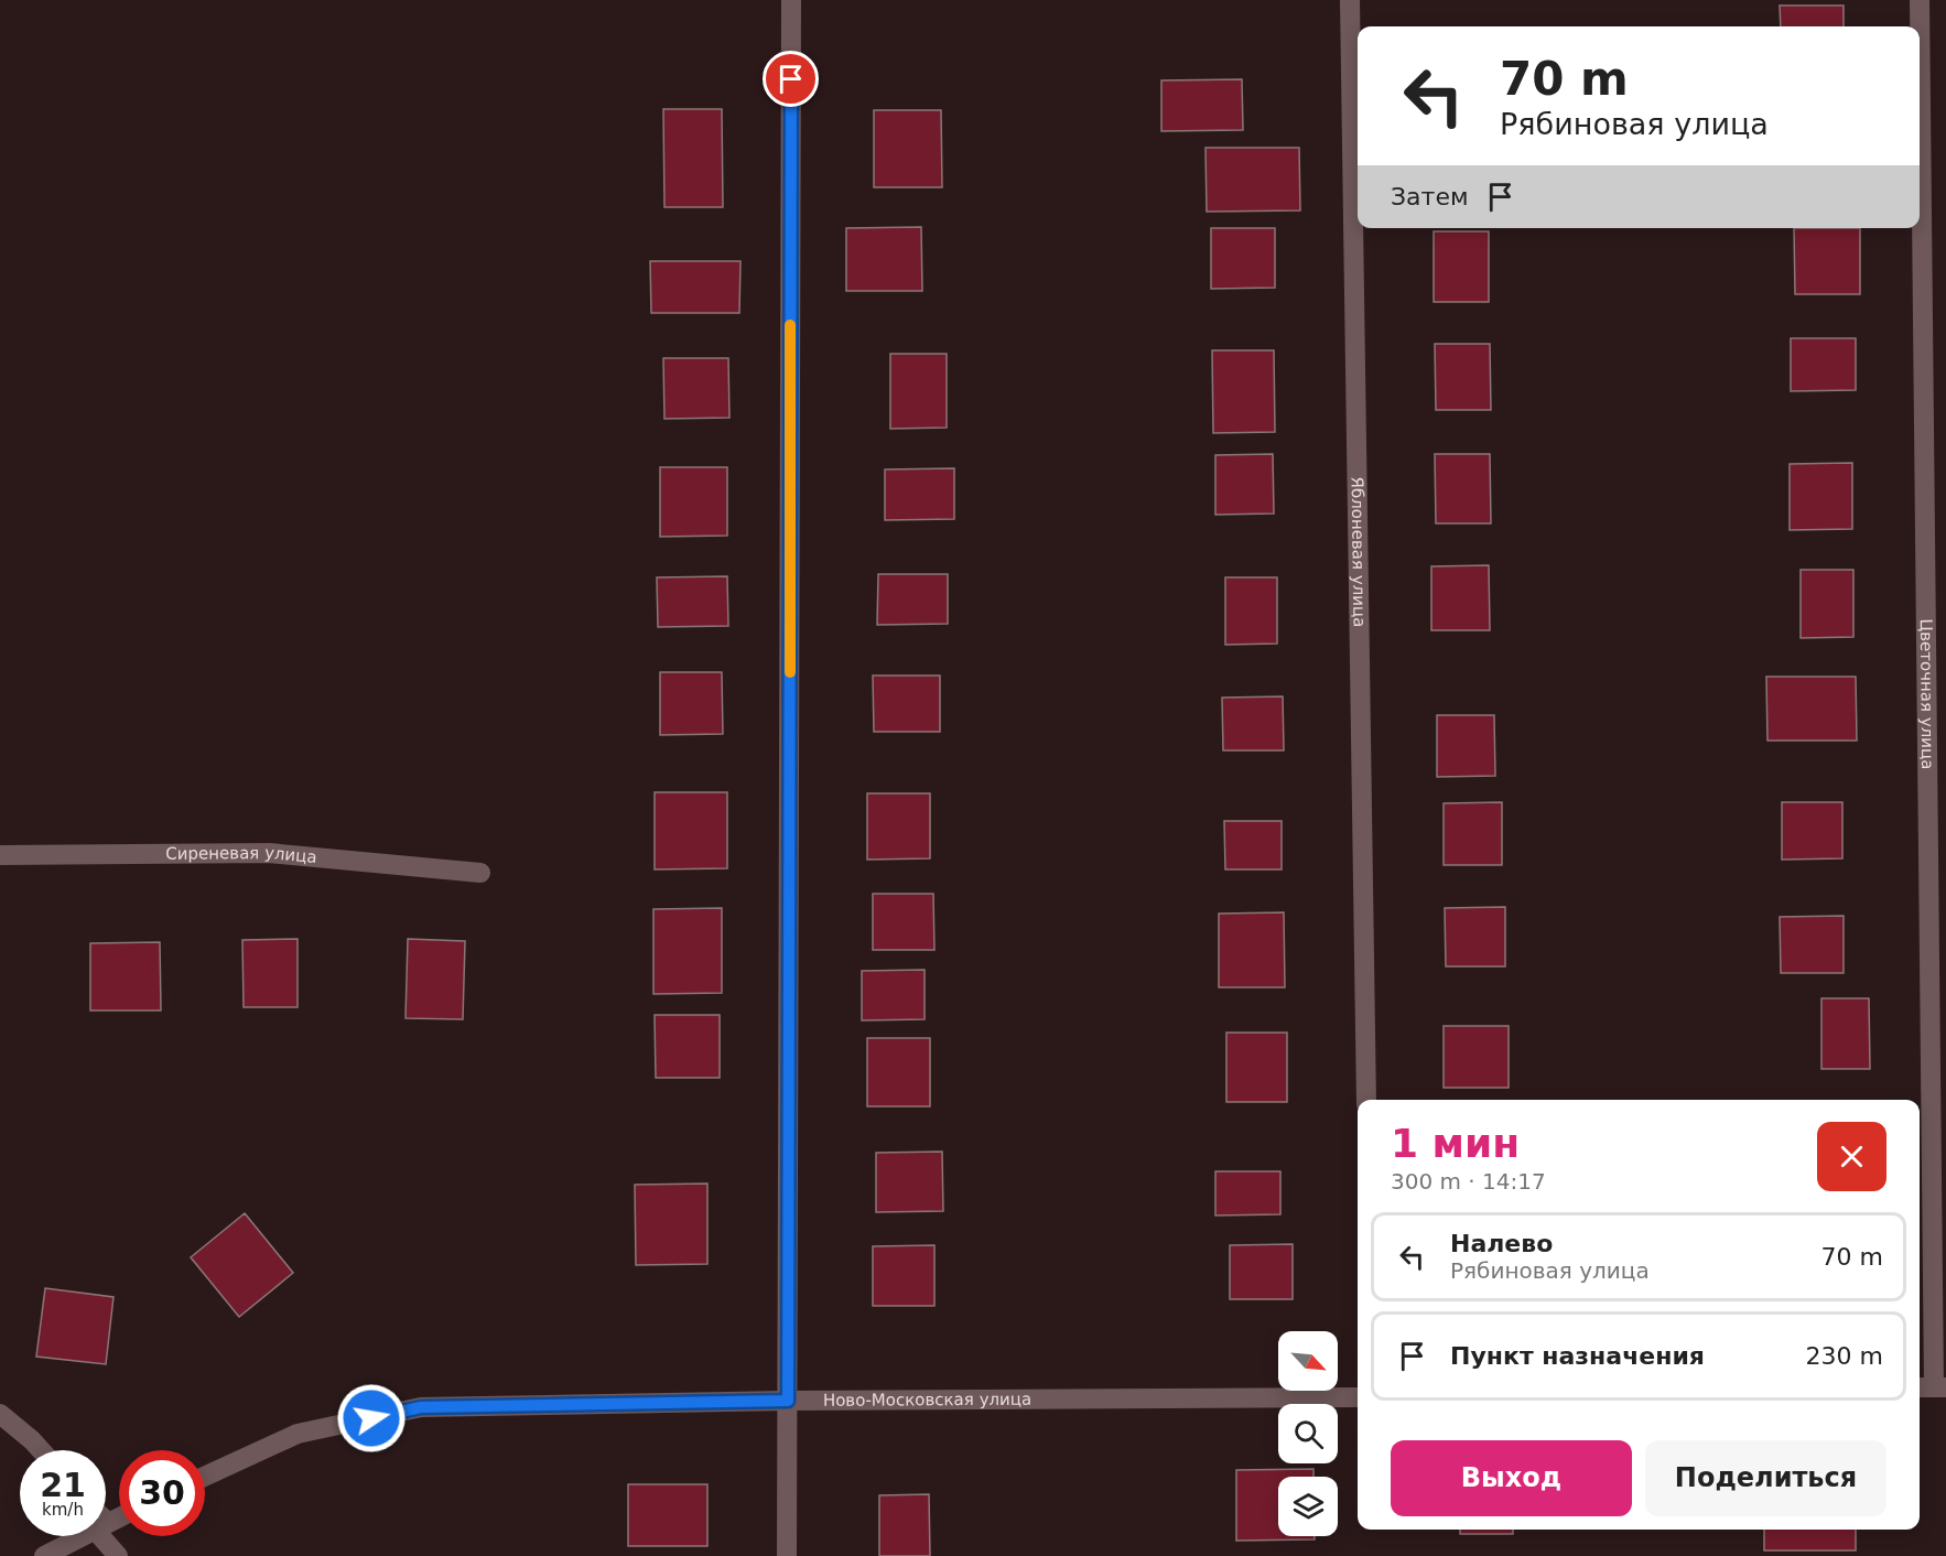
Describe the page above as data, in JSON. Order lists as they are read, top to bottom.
{
  "streets": {
    "street": [
      "Яблоневая улица",
      "Цветочная улица",
      "Сиреневая улица",
      "Ново-Московская улица"
    ]
  },
  "north": "bottom right",
  "page": {
    "turn": ["70 m", "Рябиновая улица"],
    "then": "Затем",
    "heading": ["1 мин", "300 m · 14:17"],
    "list": [
      {
        "name": "Налево",
        "note": "Рябиновая улица",
        "value": "70 m"
      },
      {
        "name": "Пункт назначения",
        "value": "230 m"
      }
    ],
    "buttons": ["Выход", "Поделиться"],
    "speed": "21 km/h",
    "limit": "30"
  }
}
